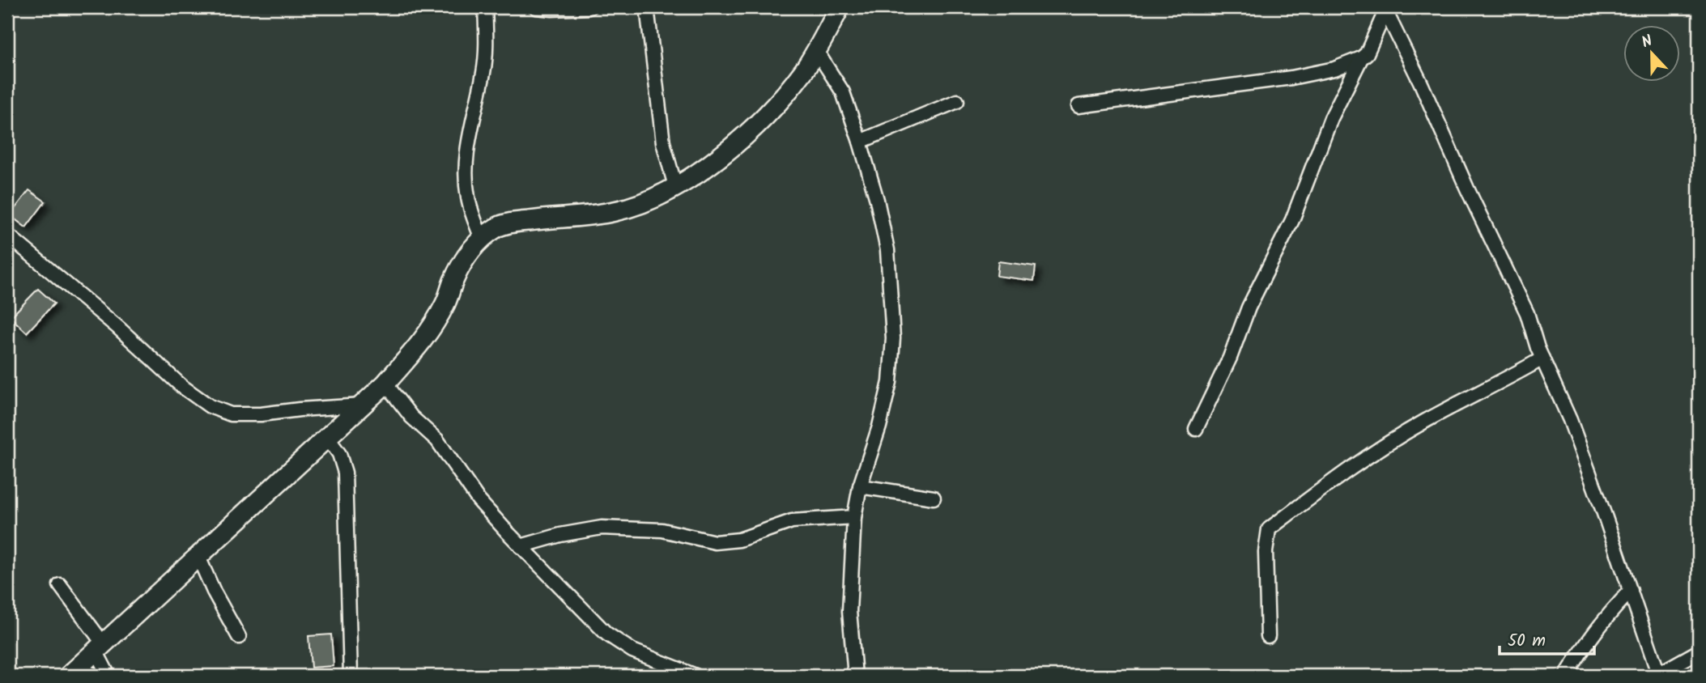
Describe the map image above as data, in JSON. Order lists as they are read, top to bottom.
{
  "scale_bar": "50 m",
  "north": "top"
}
